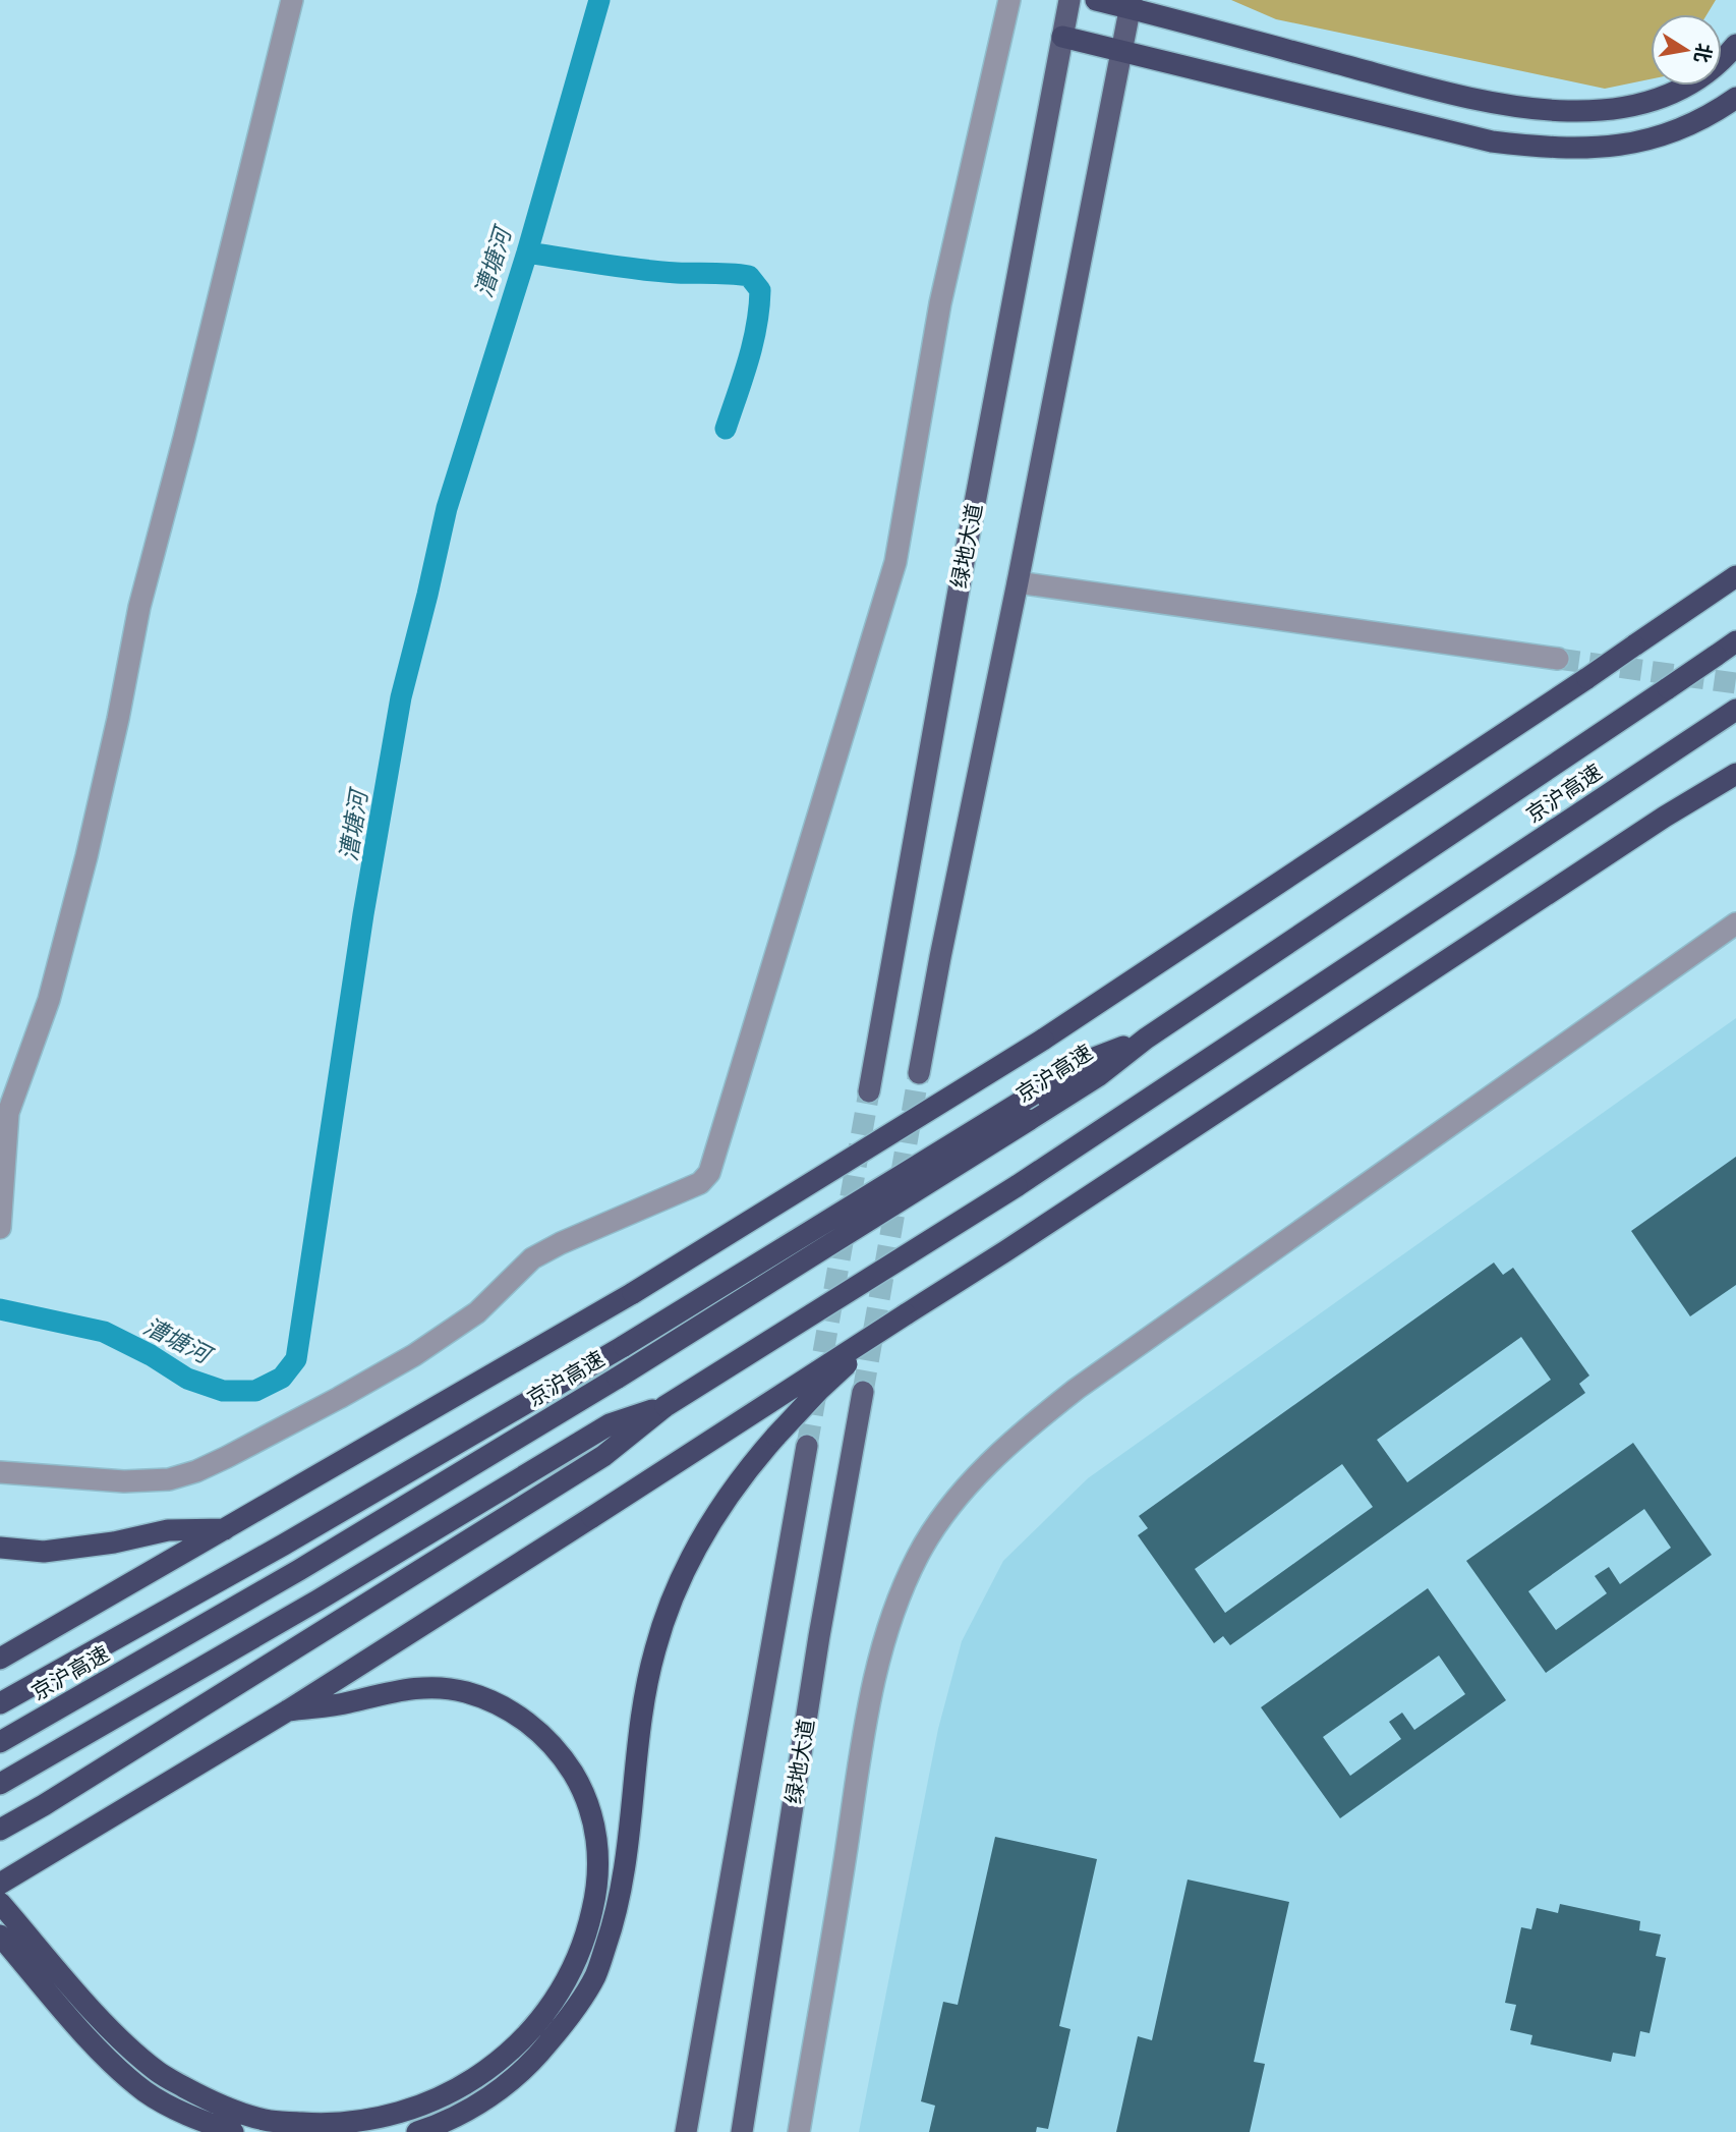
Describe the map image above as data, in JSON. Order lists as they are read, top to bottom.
{
  "streets": {
    "highway": ["京沪高速"],
    "main road": ["绿地大道"]
  },
  "water": ["漕塘河"],
  "north": "right"
}
